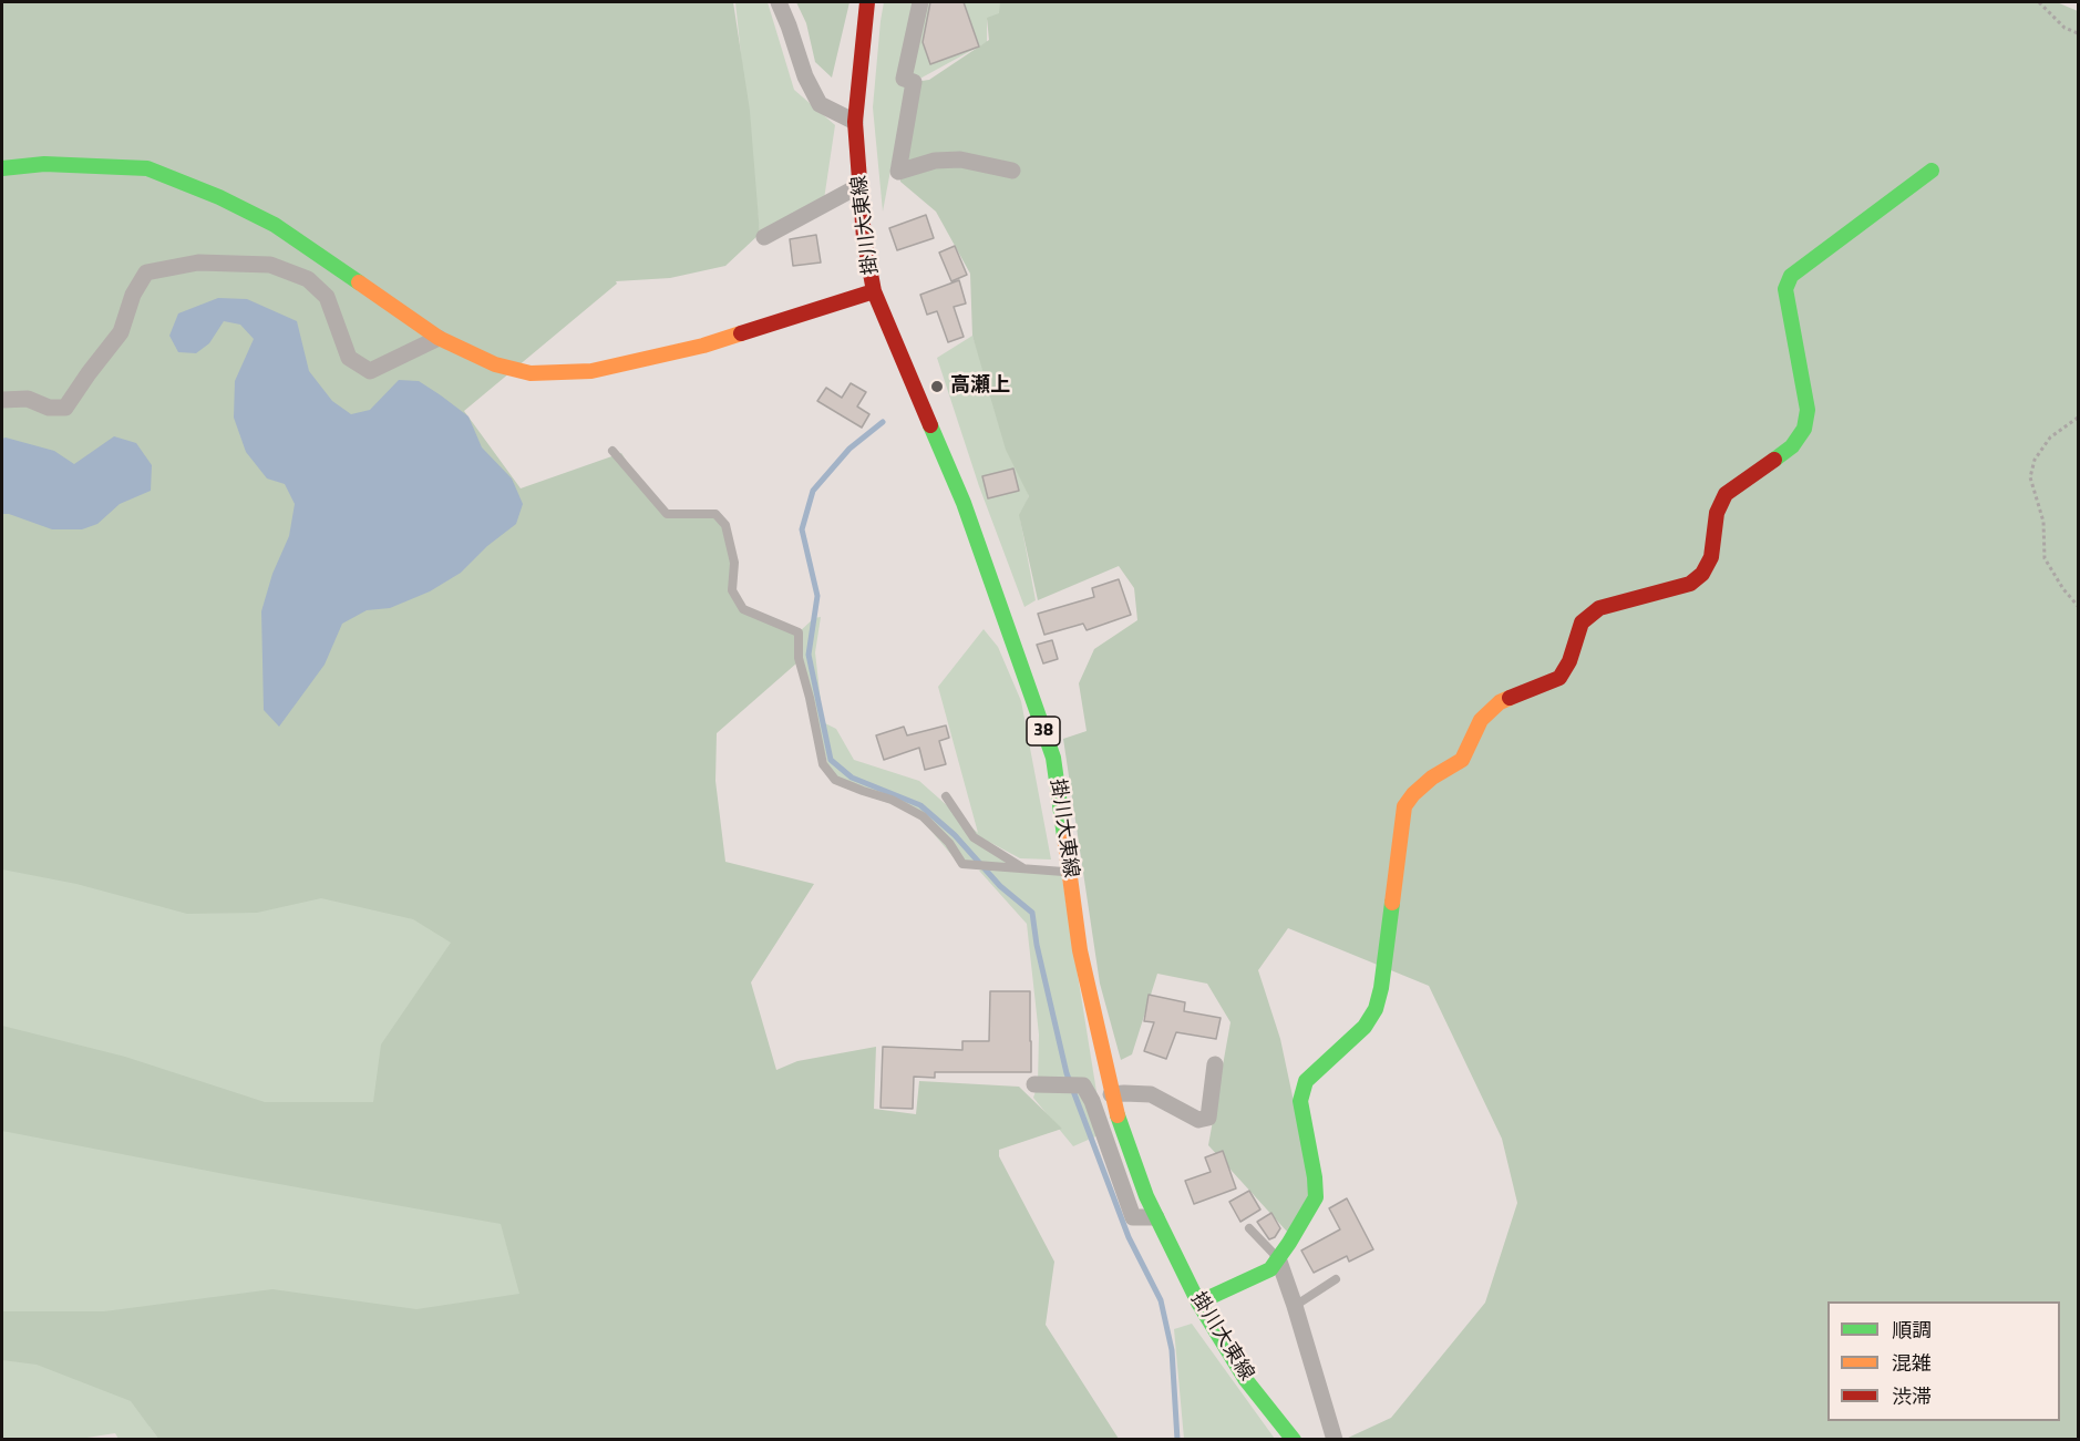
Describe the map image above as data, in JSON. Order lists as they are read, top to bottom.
{
  "streets": {
    "street": ["掛川大東線", "38"]
  },
  "places": ["高瀬上"],
  "legend": ["順調", "混雑", "渋滞"]
}
